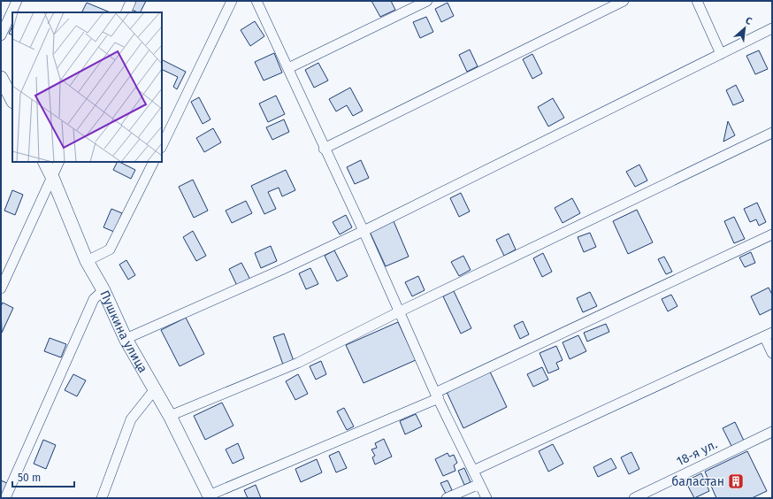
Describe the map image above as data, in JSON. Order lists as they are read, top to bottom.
{
  "streets": {
    "highway": ["Пушкина улица"],
    "street": ["18-я ул."]
  },
  "places": {
    "building": ["баластан"]
  },
  "scale_bar": "50 m",
  "north": "top right"
}
